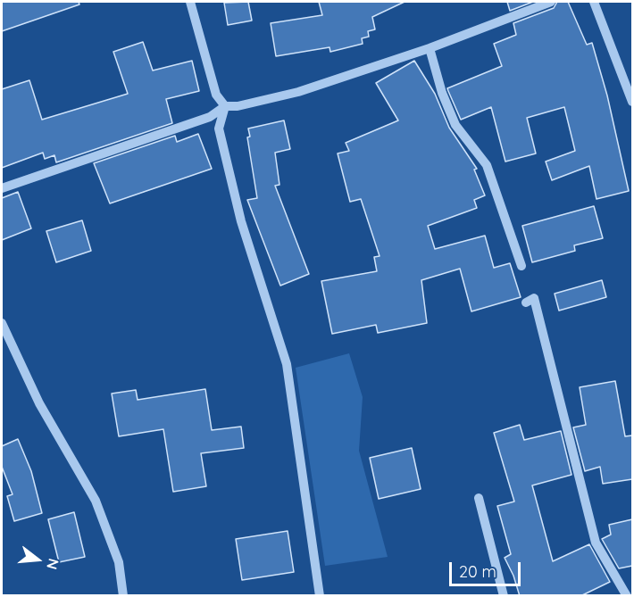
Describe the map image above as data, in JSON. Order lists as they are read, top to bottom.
{
  "scale_bar": "20 m",
  "north": "right"
}
